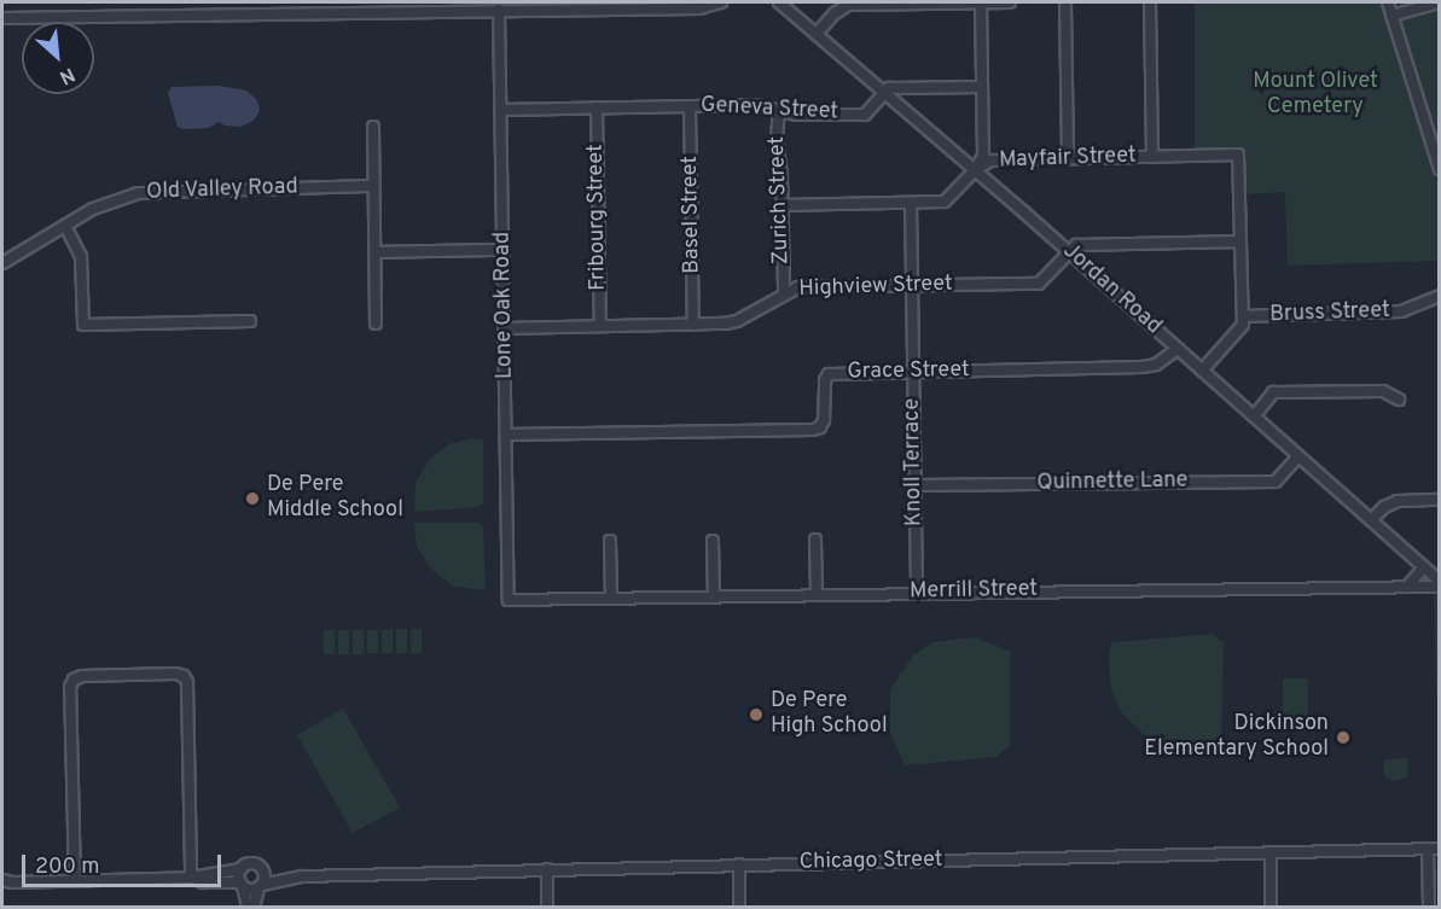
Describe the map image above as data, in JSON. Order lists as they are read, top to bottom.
{
  "streets": {
    "street": [
      "Geneva Street",
      "Mayfair Street",
      "Old Valley Road",
      "Zurich Street",
      "Basel Street",
      "Fribourg Street",
      "Highview Street",
      "Jordan Road",
      "Lone Oak Road",
      "Bruss Street",
      "Grace Street",
      "Knoll Terrace",
      "Quinnette Lane",
      "Merrill Street",
      "Chicago Street"
    ]
  },
  "crossings": [
    ["Geneva Street", "Zurich Street"],
    ["Geneva Street", "Basel Street"],
    ["Geneva Street", "Fribourg Street"],
    ["Geneva Street", "Jordan Road"],
    ["Geneva Street", "Lone Oak Road"],
    ["Mayfair Street", "Zurich Street"],
    ["Mayfair Street", "Jordan Road"],
    ["Mayfair Street", "Knoll Terrace"],
    ["Zurich Street", "Highview Street"],
    ["Basel Street", "Highview Street"],
    ["Fribourg Street", "Highview Street"],
    ["Highview Street", "Jordan Road"],
    ["Highview Street", "Lone Oak Road"],
    ["Highview Street", "Knoll Terrace"],
    ["Jordan Road", "Bruss Street"],
    ["Jordan Road", "Grace Street"],
    ["Jordan Road", "Quinnette Lane"],
    ["Lone Oak Road", "Grace Street"],
    ["Lone Oak Road", "Merrill Street"],
    ["Grace Street", "Knoll Terrace"],
    ["Knoll Terrace", "Quinnette Lane"],
    ["Knoll Terrace", "Merrill Street"]
  ],
  "parks": ["Mount Olivet Cemetery"],
  "places": ["De Pere Middle School", "De Pere High School", "Dickinson Elementary School"],
  "scale_bar": "200 m",
  "north": "bottom right"
}
